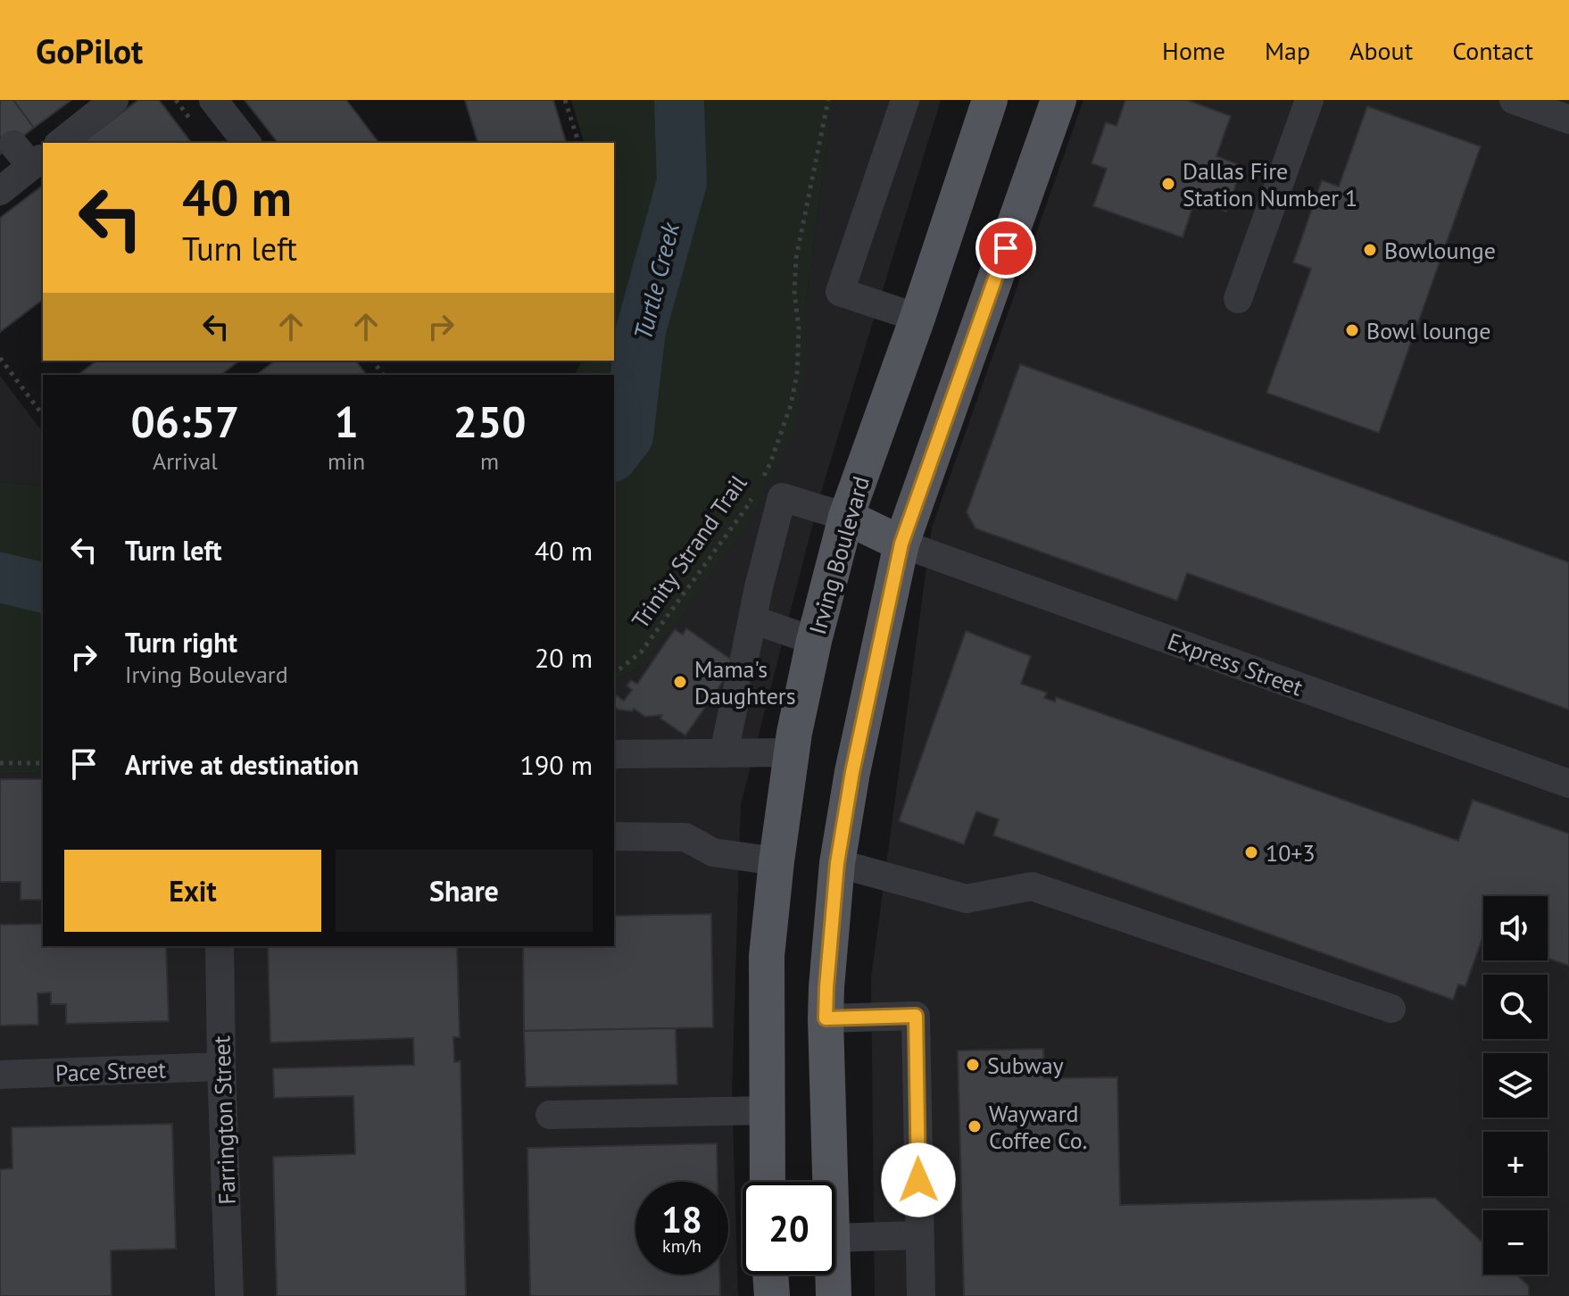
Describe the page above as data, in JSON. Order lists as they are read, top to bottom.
{
  "streets": {
    "main road": ["Irving Boulevard"],
    "street": ["Express Street", "Pace Street", "Farrington Street"],
    "path": ["Trinity Strand Trail"]
  },
  "crossings": [
    ["Pace Street", "Farrington Street"]
  ],
  "water": ["Turtle Creek"],
  "places": [
    "Dallas Fire Station Number 1",
    "Bowlounge",
    "Bowl lounge",
    "Mama's Daughters",
    "10+3",
    "Subway",
    "Wayward Coffee Co."
  ],
  "page": {
    "header": "GoPilot",
    "nav": [
      "Home",
      "Map",
      "About",
      "Contact"
    ],
    "turn": ["40 m", "Turn left"],
    "eta": [
      "06:57",
      "Arrival",
      "1",
      "min",
      "250",
      "m"
    ],
    "list": [
      {
        "name": "Turn left",
        "value": "40 m"
      },
      {
        "name": "Turn right",
        "note": "Irving Boulevard",
        "value": "20 m"
      },
      {
        "name": "Arrive at destination",
        "value": "190 m"
      }
    ],
    "buttons": ["Exit", "Share"],
    "map_buttons": ["+", "−"],
    "speed": "18 km/h",
    "limit": "20"
  }
}
